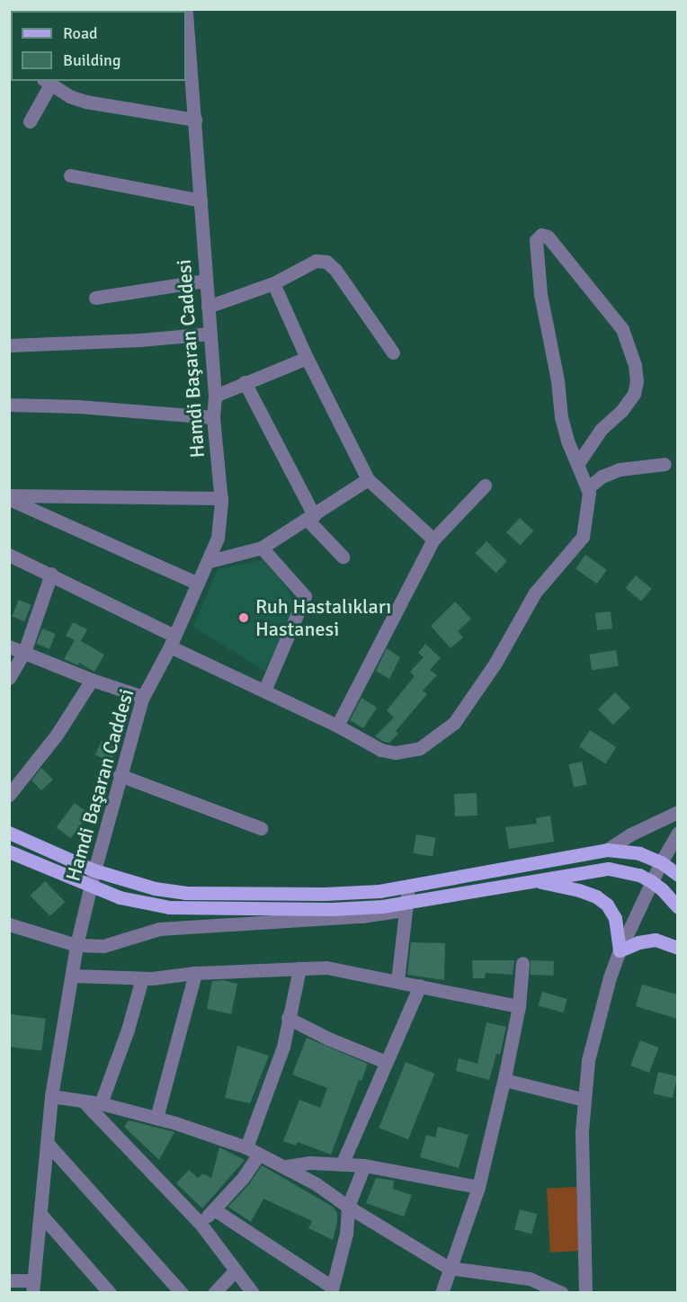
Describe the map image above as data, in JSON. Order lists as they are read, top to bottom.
{
  "streets": {
    "street": ["Hamdi Başaran Caddesi"]
  },
  "places": ["Ruh Hastalıkları Hastanesi"],
  "legend": ["Road", "Building"]
}
